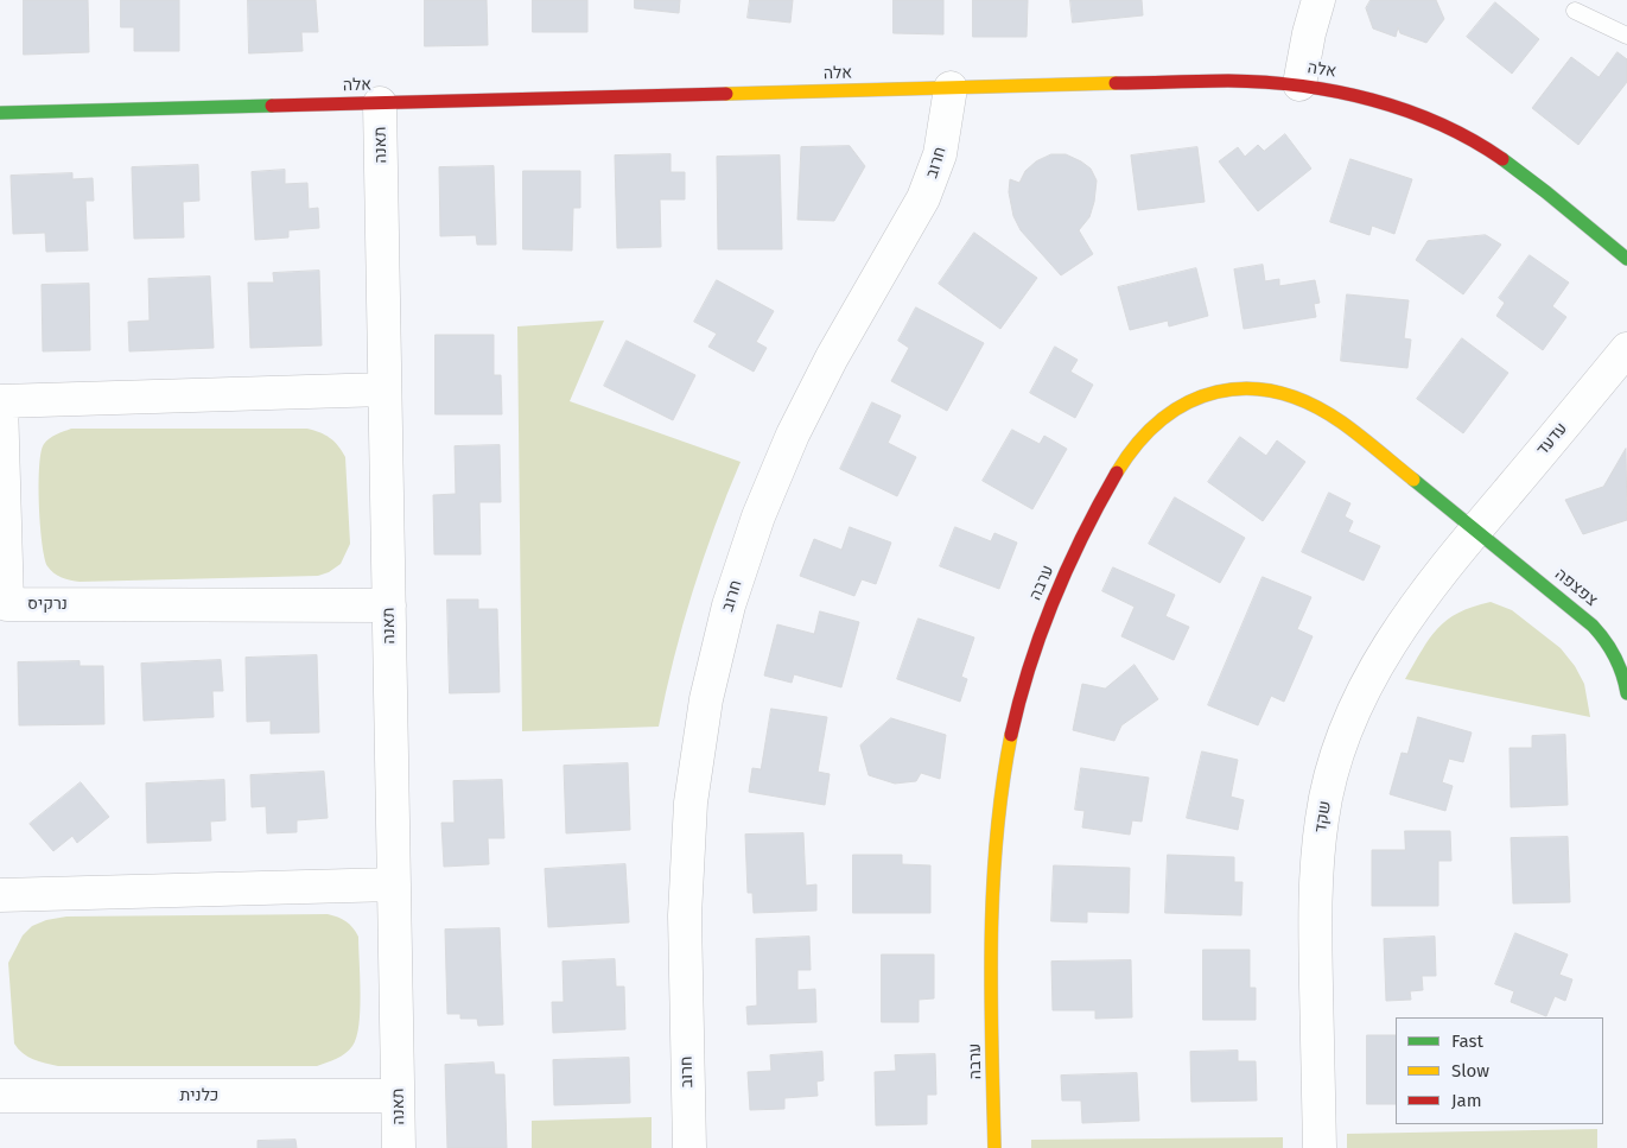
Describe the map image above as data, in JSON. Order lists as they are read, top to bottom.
{
  "streets": {
    "street": [
      "אלה",
      "תאנה",
      "חרוב",
      "עדעד",
      "ערבה",
      "צפצפה",
      "נרקיס",
      "שקד",
      "כלנית"
    ]
  },
  "crossings": [
    ["אלה", "תאנה"],
    ["אלה", "חרוב"],
    ["תאנה", "נרקיס"],
    ["תאנה", "כלנית"],
    ["עדעד", "ערבה"],
    ["עדעד", "צפצפה"],
    ["עדעד", "שקד"],
    ["ערבה", "צפצפה"],
    ["ערבה", "שקד"],
    ["צפצפה", "שקד"]
  ],
  "legend": ["Fast", "Slow", "Jam"]
}
